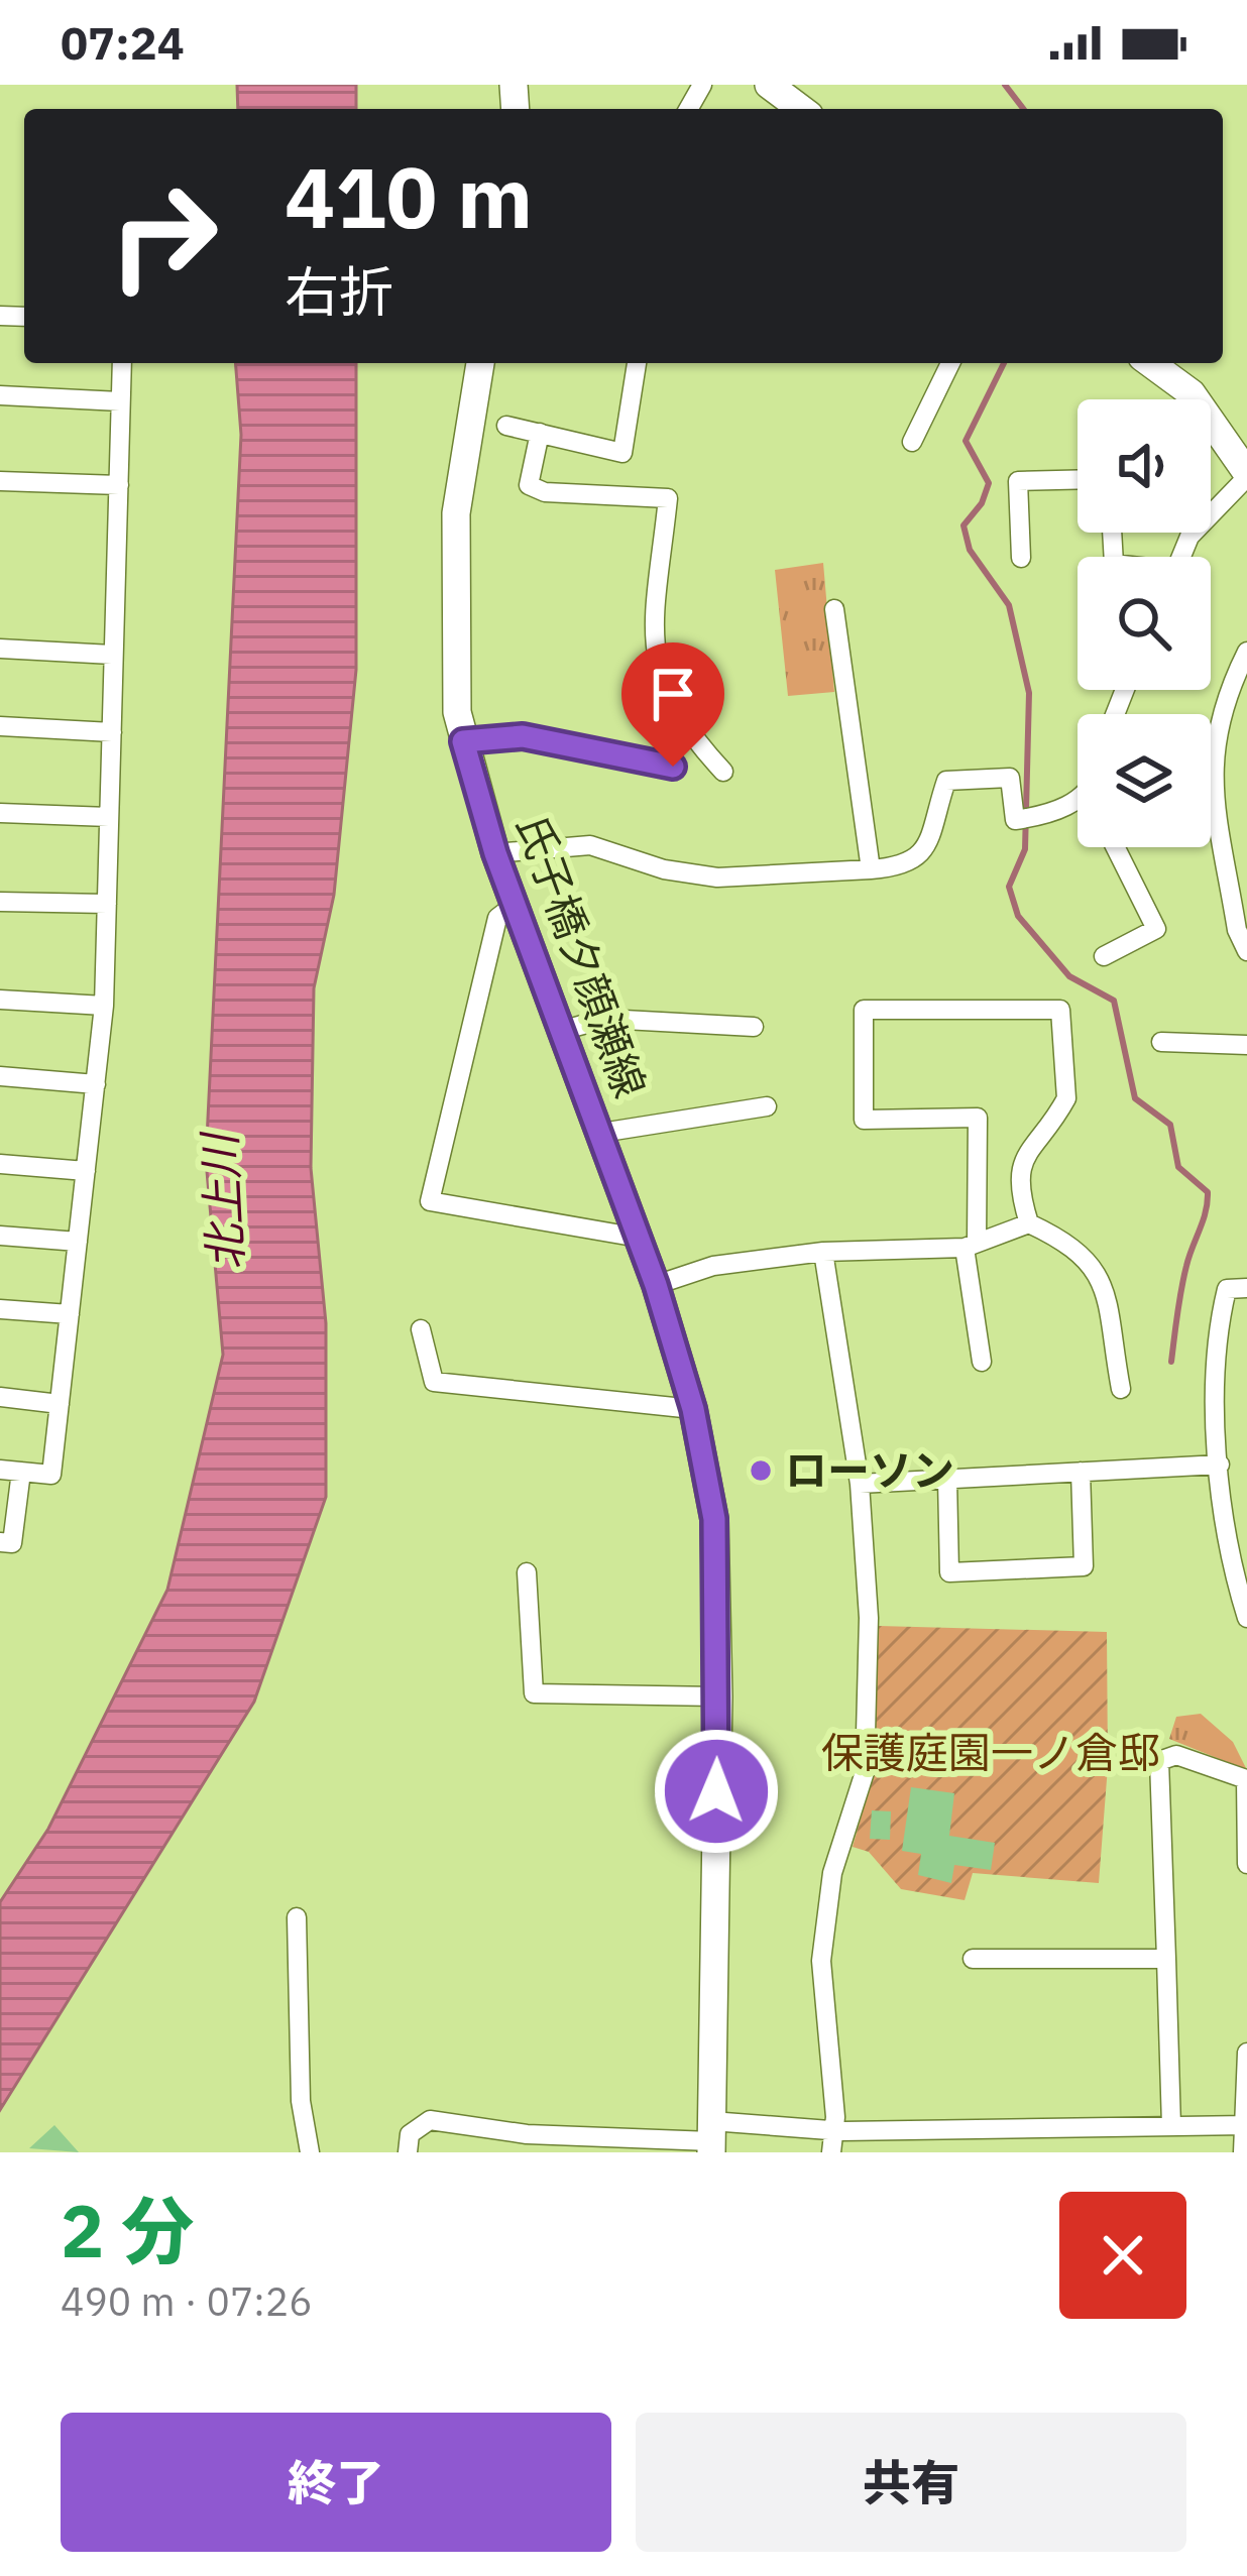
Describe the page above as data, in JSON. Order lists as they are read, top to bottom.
{
  "streets": {
    "main road": ["氏子橋夕顔瀬線"]
  },
  "water": ["北上川"],
  "parks": ["保護庭園一ノ倉邸"],
  "places": ["ローソン"],
  "page": {
    "status": "07:24",
    "turn": ["410 m", "右折"],
    "heading": ["2 分", "490 m · 07:26"],
    "buttons": ["終了", "共有"]
  }
}
